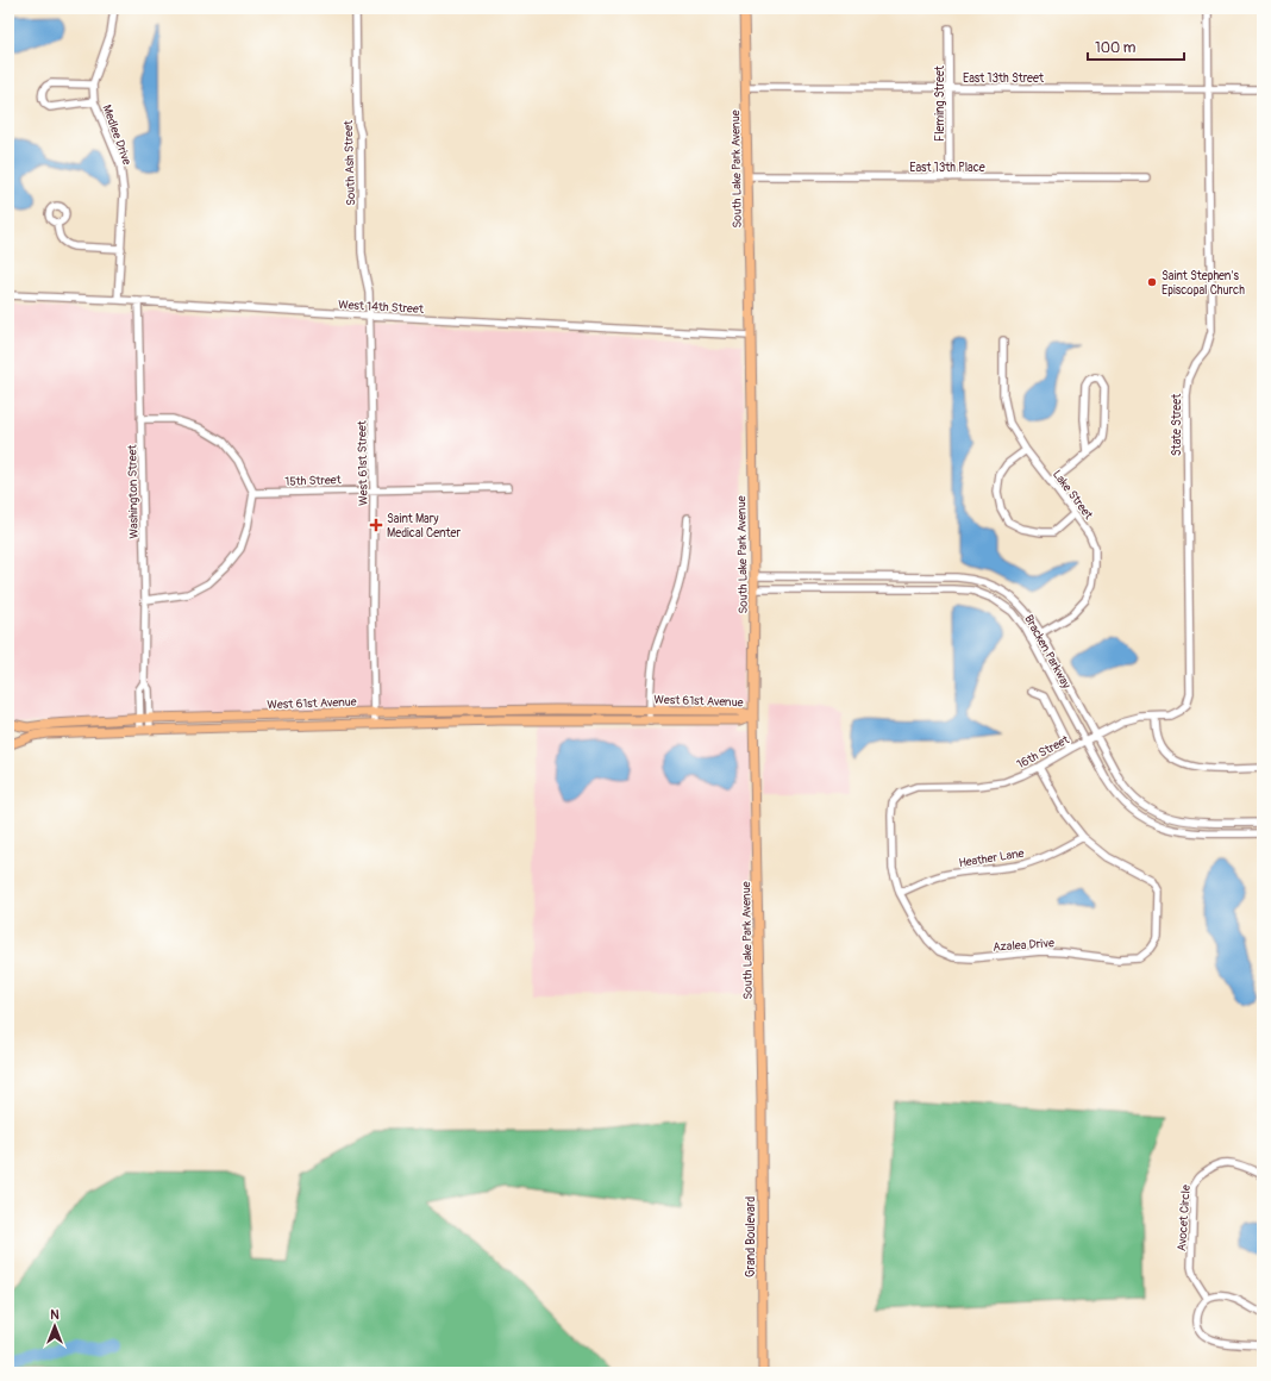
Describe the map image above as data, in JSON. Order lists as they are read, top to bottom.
{
  "streets": {
    "main road": ["South Lake Park Avenue", "West 61st Avenue", "Grand Boulevard"],
    "street": [
      "East 13th Street",
      "Fleming Street",
      "Medlee Drive",
      "South Ash Street",
      "East 13th Place",
      "West 14th Street",
      "State Street",
      "West 61st Street",
      "15th Street",
      "Washington Street",
      "Lake Street",
      "Bracken Parkway",
      "16th Street",
      "Heather Lane",
      "Azalea Drive",
      "Avocet Circle"
    ]
  },
  "crossings": [
    ["East 13th Street", "Fleming Street"],
    ["East 13th Street", "South Lake Park Avenue"],
    ["East 13th Street", "State Street"],
    ["Fleming Street", "East 13th Place"],
    ["Medlee Drive", "West 14th Street"],
    ["South Ash Street", "West 14th Street"],
    ["South Ash Street", "West 61st Street"],
    ["East 13th Place", "South Lake Park Avenue"],
    ["South Lake Park Avenue", "West 14th Street"],
    ["South Lake Park Avenue", "Bracken Parkway"],
    ["South Lake Park Avenue", "West 61st Avenue"],
    ["South Lake Park Avenue", "Grand Boulevard"],
    ["West 14th Street", "West 61st Street"],
    ["West 14th Street", "Washington Street"],
    ["State Street", "16th Street"],
    ["West 61st Street", "15th Street"],
    ["West 61st Street", "West 61st Avenue"],
    ["Washington Street", "West 61st Avenue"],
    ["Lake Street", "Bracken Parkway"],
    ["Bracken Parkway", "16th Street"],
    ["16th Street", "Heather Lane"],
    ["16th Street", "Azalea Drive"],
    ["Heather Lane", "Azalea Drive"]
  ],
  "places": {
    "other": ["Saint Stephen's Episcopal Church"],
    "health": ["Saint Mary Medical Center"]
  },
  "scale_bar": "100 m",
  "north": "top"
}
